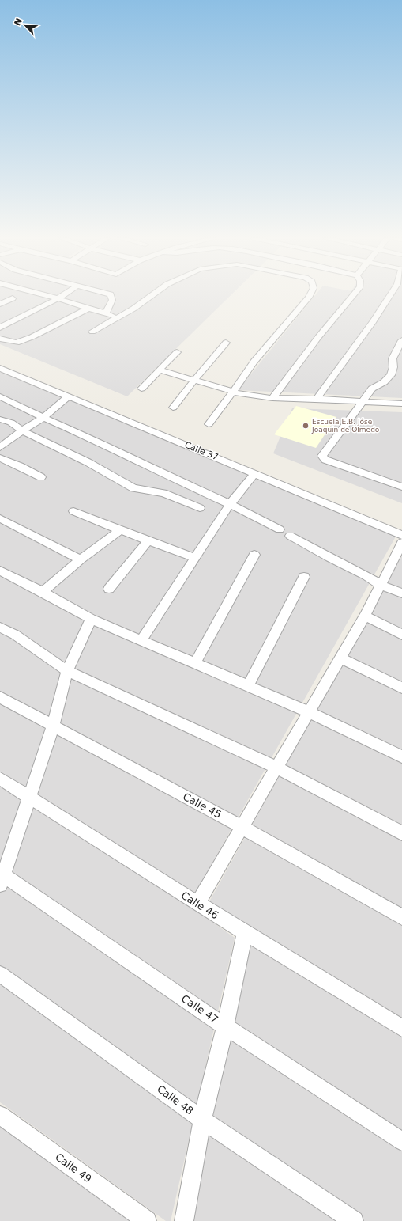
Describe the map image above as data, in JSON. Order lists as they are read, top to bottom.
{
  "streets": {
    "street": [
      "Calle 37",
      "Calle 45",
      "Calle 46",
      "Calle 47",
      "Calle 48",
      "Calle 49"
    ]
  },
  "places": ["Escuela E.B. Jóse Joaquin de Olmedo"],
  "north": "top left"
}
